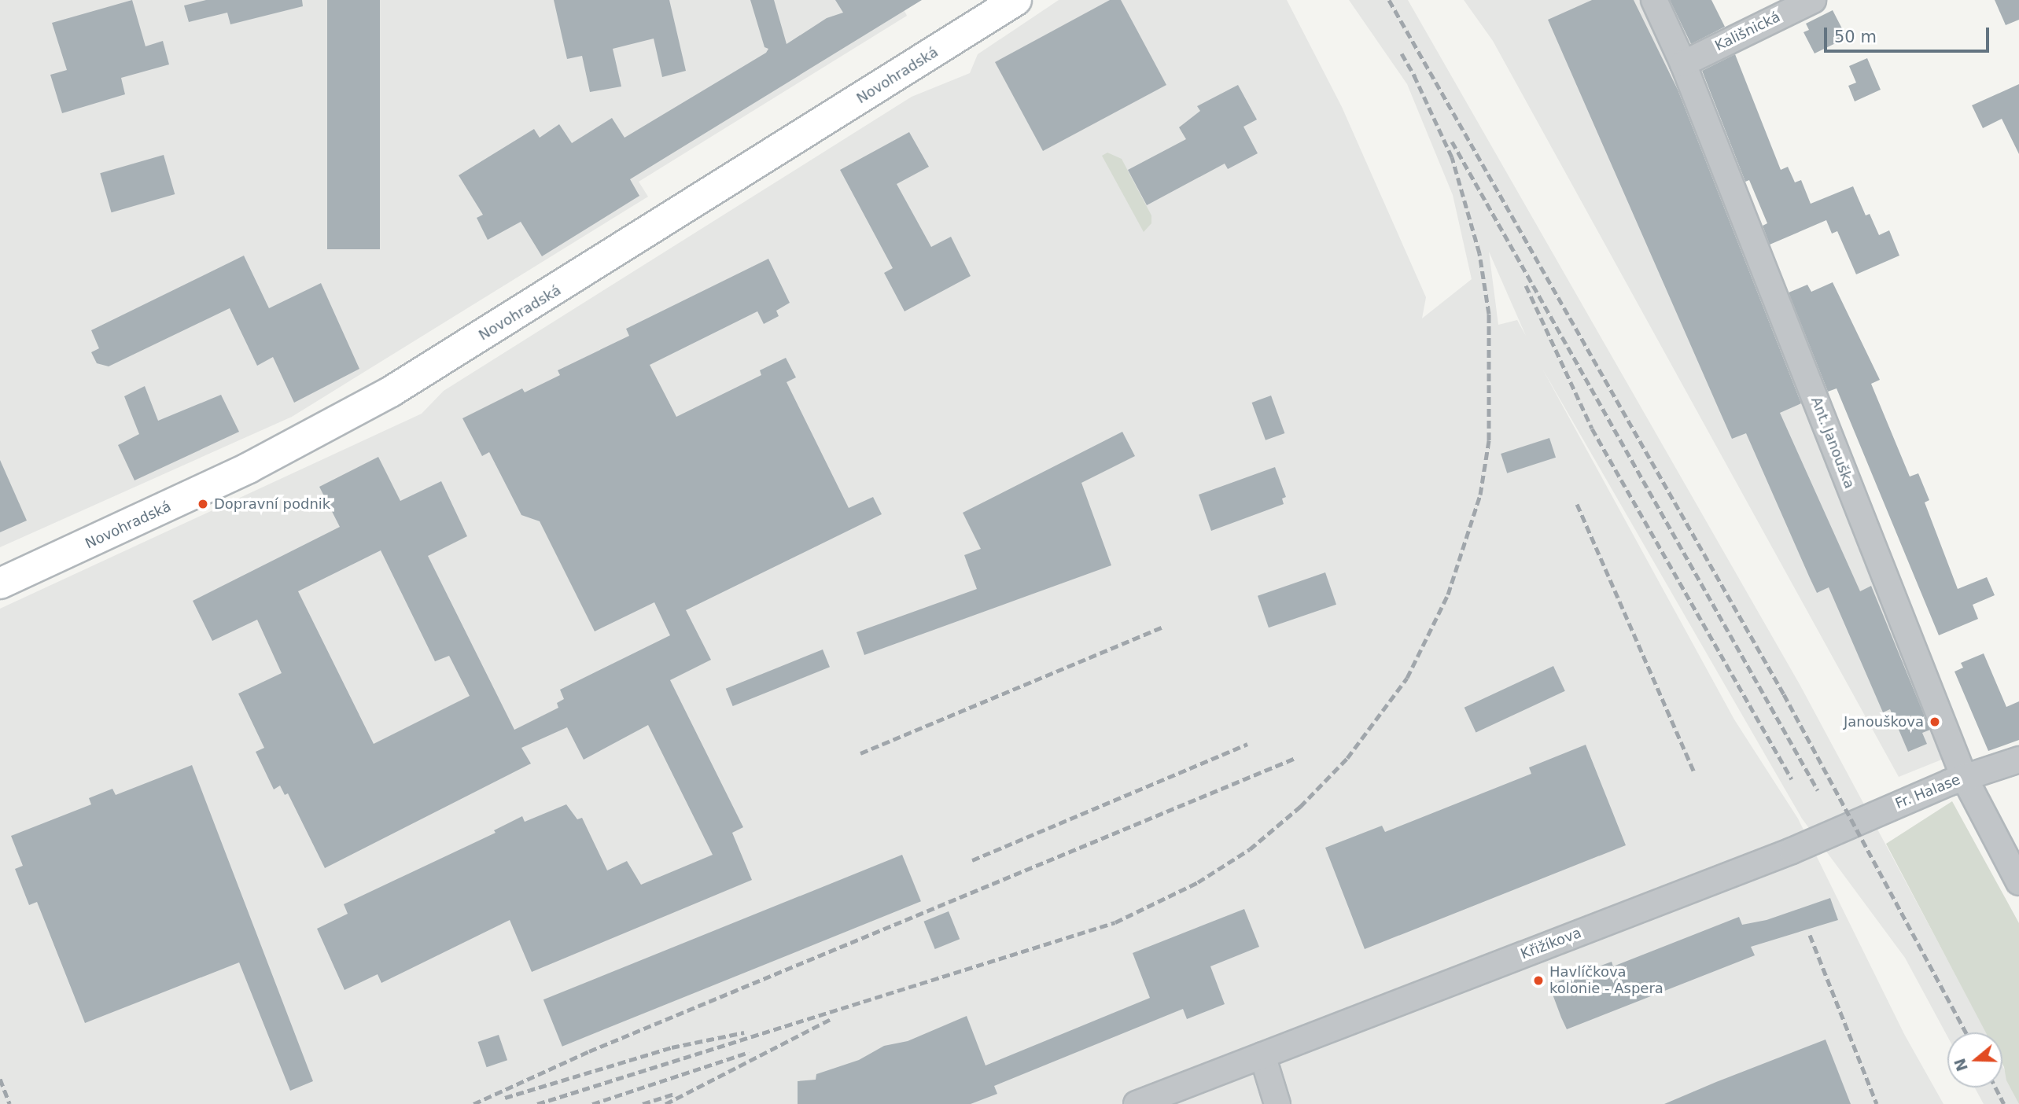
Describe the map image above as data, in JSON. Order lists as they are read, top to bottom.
{
  "streets": {
    "main road": ["Novohradská"],
    "street": [
      "Kališnická",
      "Ant. Janouška",
      "Fr. Halase",
      "Křižíkova"
    ]
  },
  "crossings": [
    ["Kališnická", "Ant. Janouška"],
    ["Ant. Janouška", "Fr. Halase"],
    ["Fr. Halase", "Křižíkova"]
  ],
  "places": ["Dopravní podnik", "Janouškova", "Havlíčkova kolonie - Aspera"],
  "scale_bar": "50 m",
  "north": "left"
}
